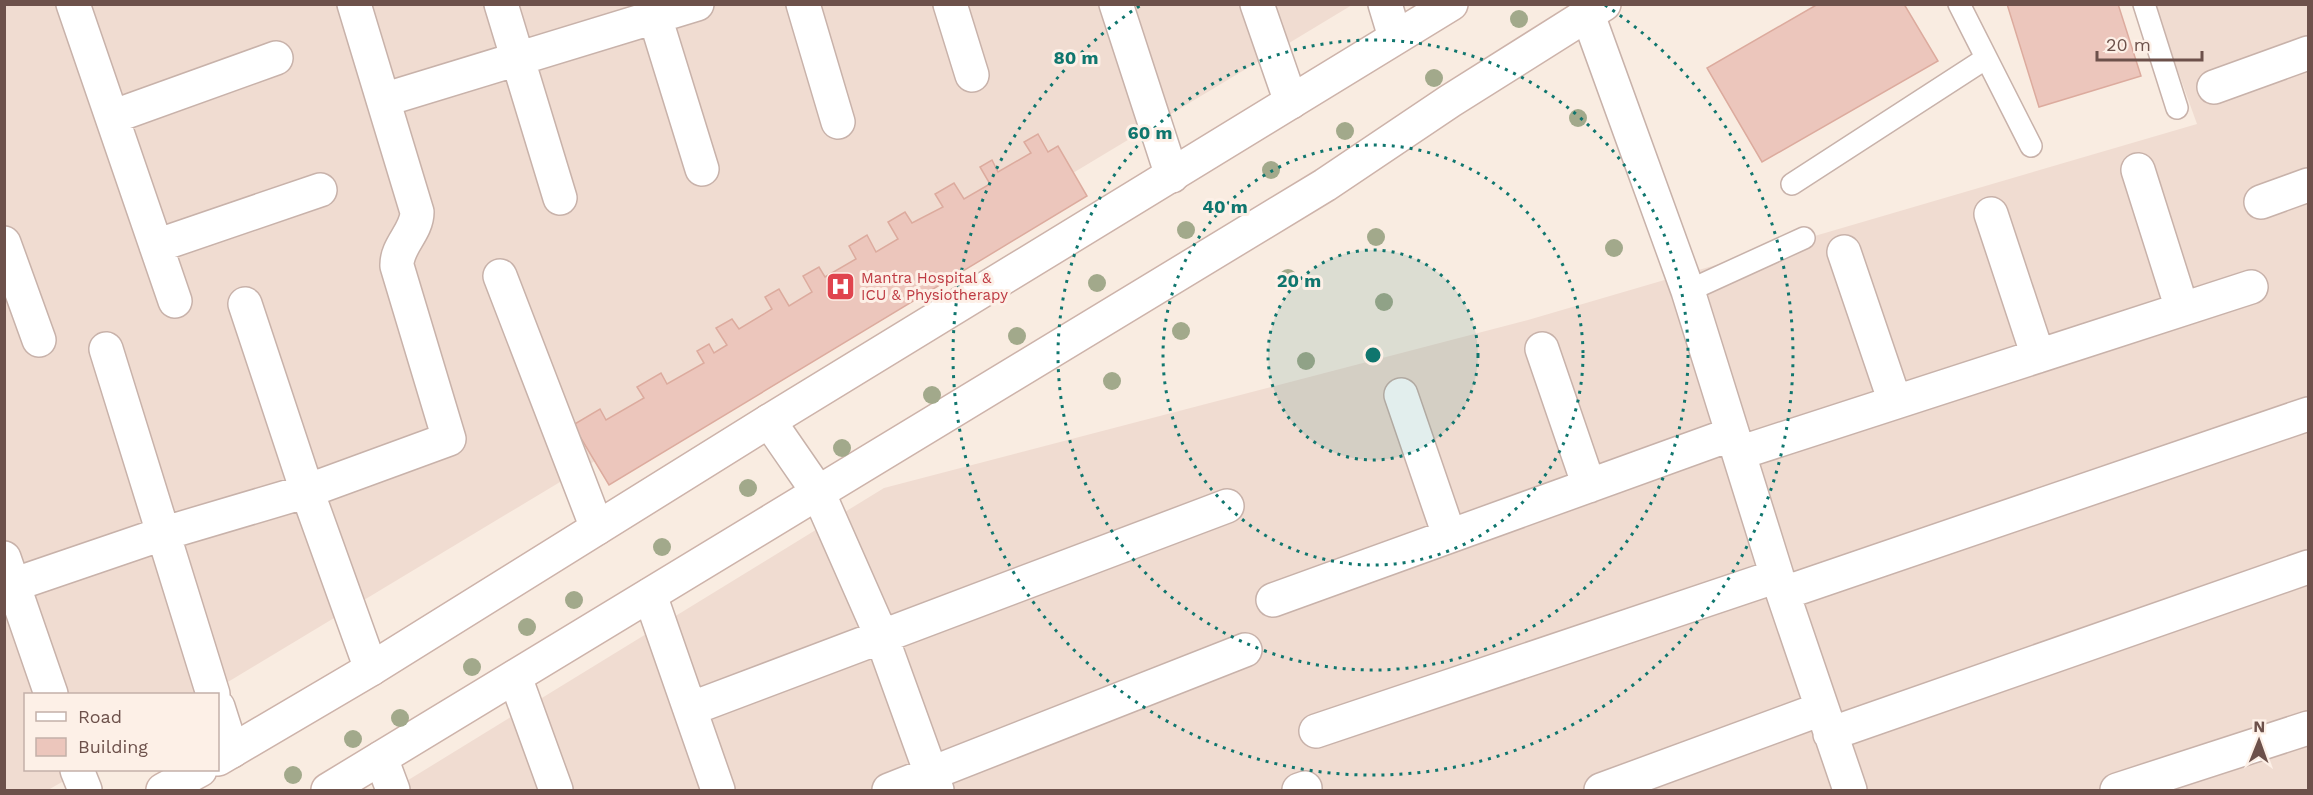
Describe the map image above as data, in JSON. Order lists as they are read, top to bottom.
{
  "places": {
    "hospital": ["Mantra Hospital & ICU & Physiotherapy"]
  },
  "legend": ["Road", "Building"],
  "scale_bar": "20 m",
  "north": "top",
  "rings": [
    "80 m",
    "60 m",
    "40 m",
    "20 m"
  ]
}
